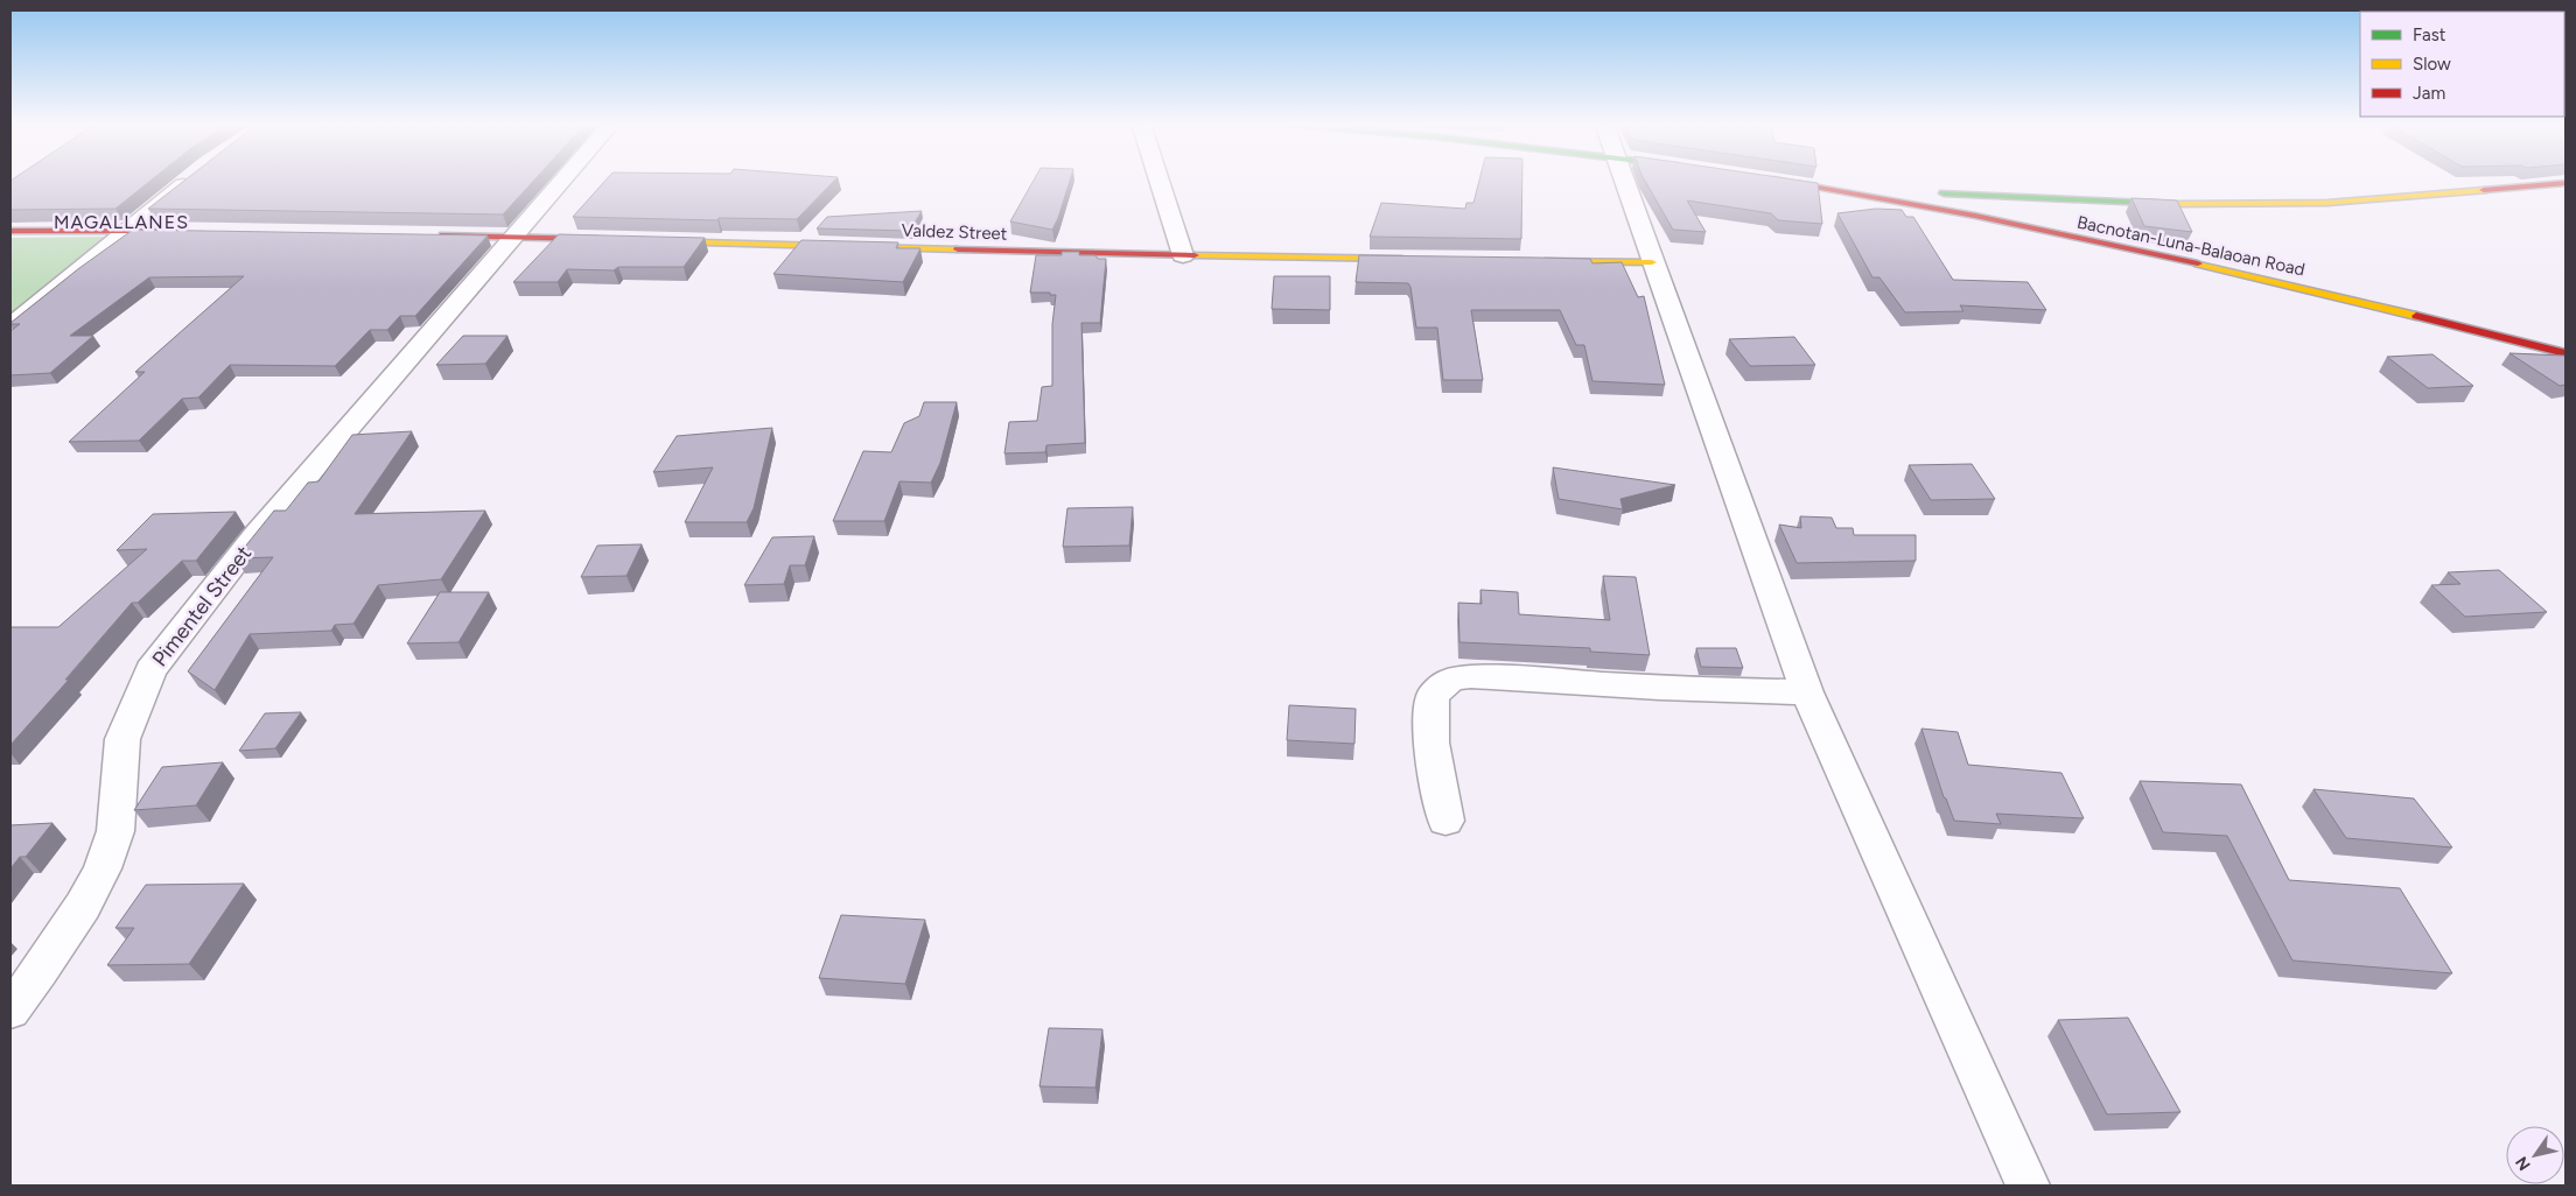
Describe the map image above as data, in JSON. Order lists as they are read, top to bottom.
{
  "streets": {
    "street": ["Valdez Street", "Bacnotan-Luna-Balaoan Road", "Pimentel Street"]
  },
  "districts": ["MAGALLANES"],
  "legend": ["Fast", "Slow", "Jam"],
  "north": "bottom left"
}
